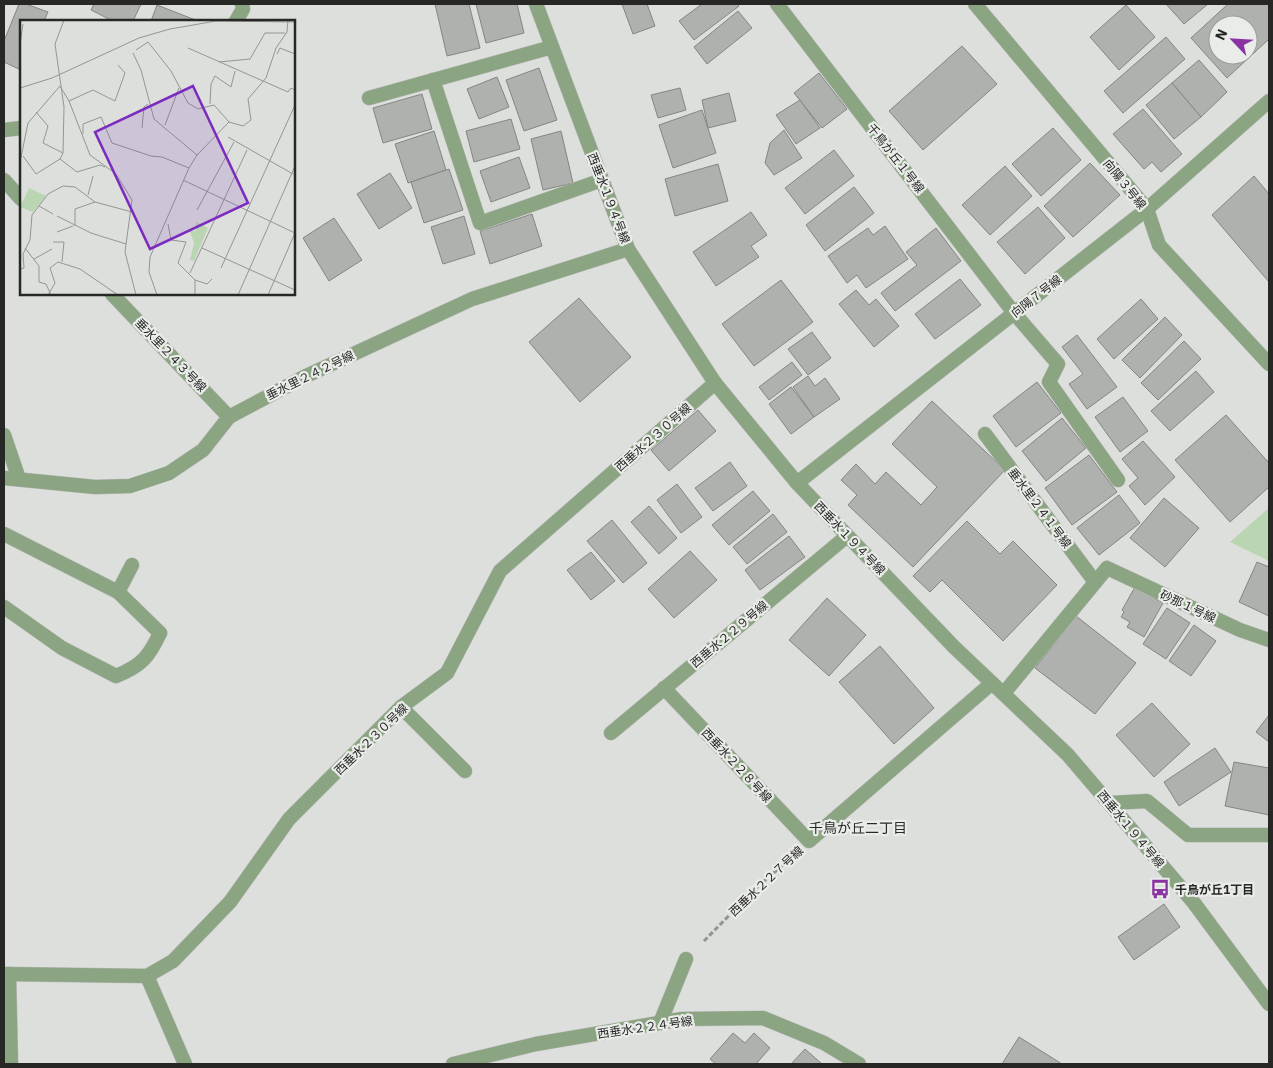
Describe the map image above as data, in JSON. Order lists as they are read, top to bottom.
{
  "streets": {
    "street": [
      "千鳥が丘１号線",
      "向陽３号線",
      "西垂水１９４号線",
      "向陽７号線",
      "垂水里２４３号線",
      "垂水里２４２号線",
      "西垂水２３０号線",
      "垂水里２４１号線",
      "砂那１号線",
      "西垂水２２９号線",
      "西垂水２２８号線",
      "西垂水２２７号線",
      "西垂水２２４号線"
    ]
  },
  "crossings": [
    ["千鳥が丘１号線", "向陽７号線"],
    ["向陽３号線", "向陽７号線"],
    ["西垂水１９４号線", "向陽７号線"],
    ["西垂水１９４号線", "垂水里２４２号線"],
    ["西垂水１９４号線", "西垂水２３０号線"],
    ["西垂水１９４号線", "西垂水２２９号線"],
    ["西垂水１９４号線", "西垂水２２７号線"],
    ["垂水里２４３号線", "垂水里２４２号線"],
    ["垂水里２４１号線", "砂那１号線"],
    ["西垂水２２９号線", "西垂水２２８号線"],
    ["西垂水２２８号線", "西垂水２２７号線"]
  ],
  "districts": ["千鳥が丘二丁目"],
  "places": {
    "bus stop": ["千鳥が丘1丁目"]
  },
  "north": "top left"
}
